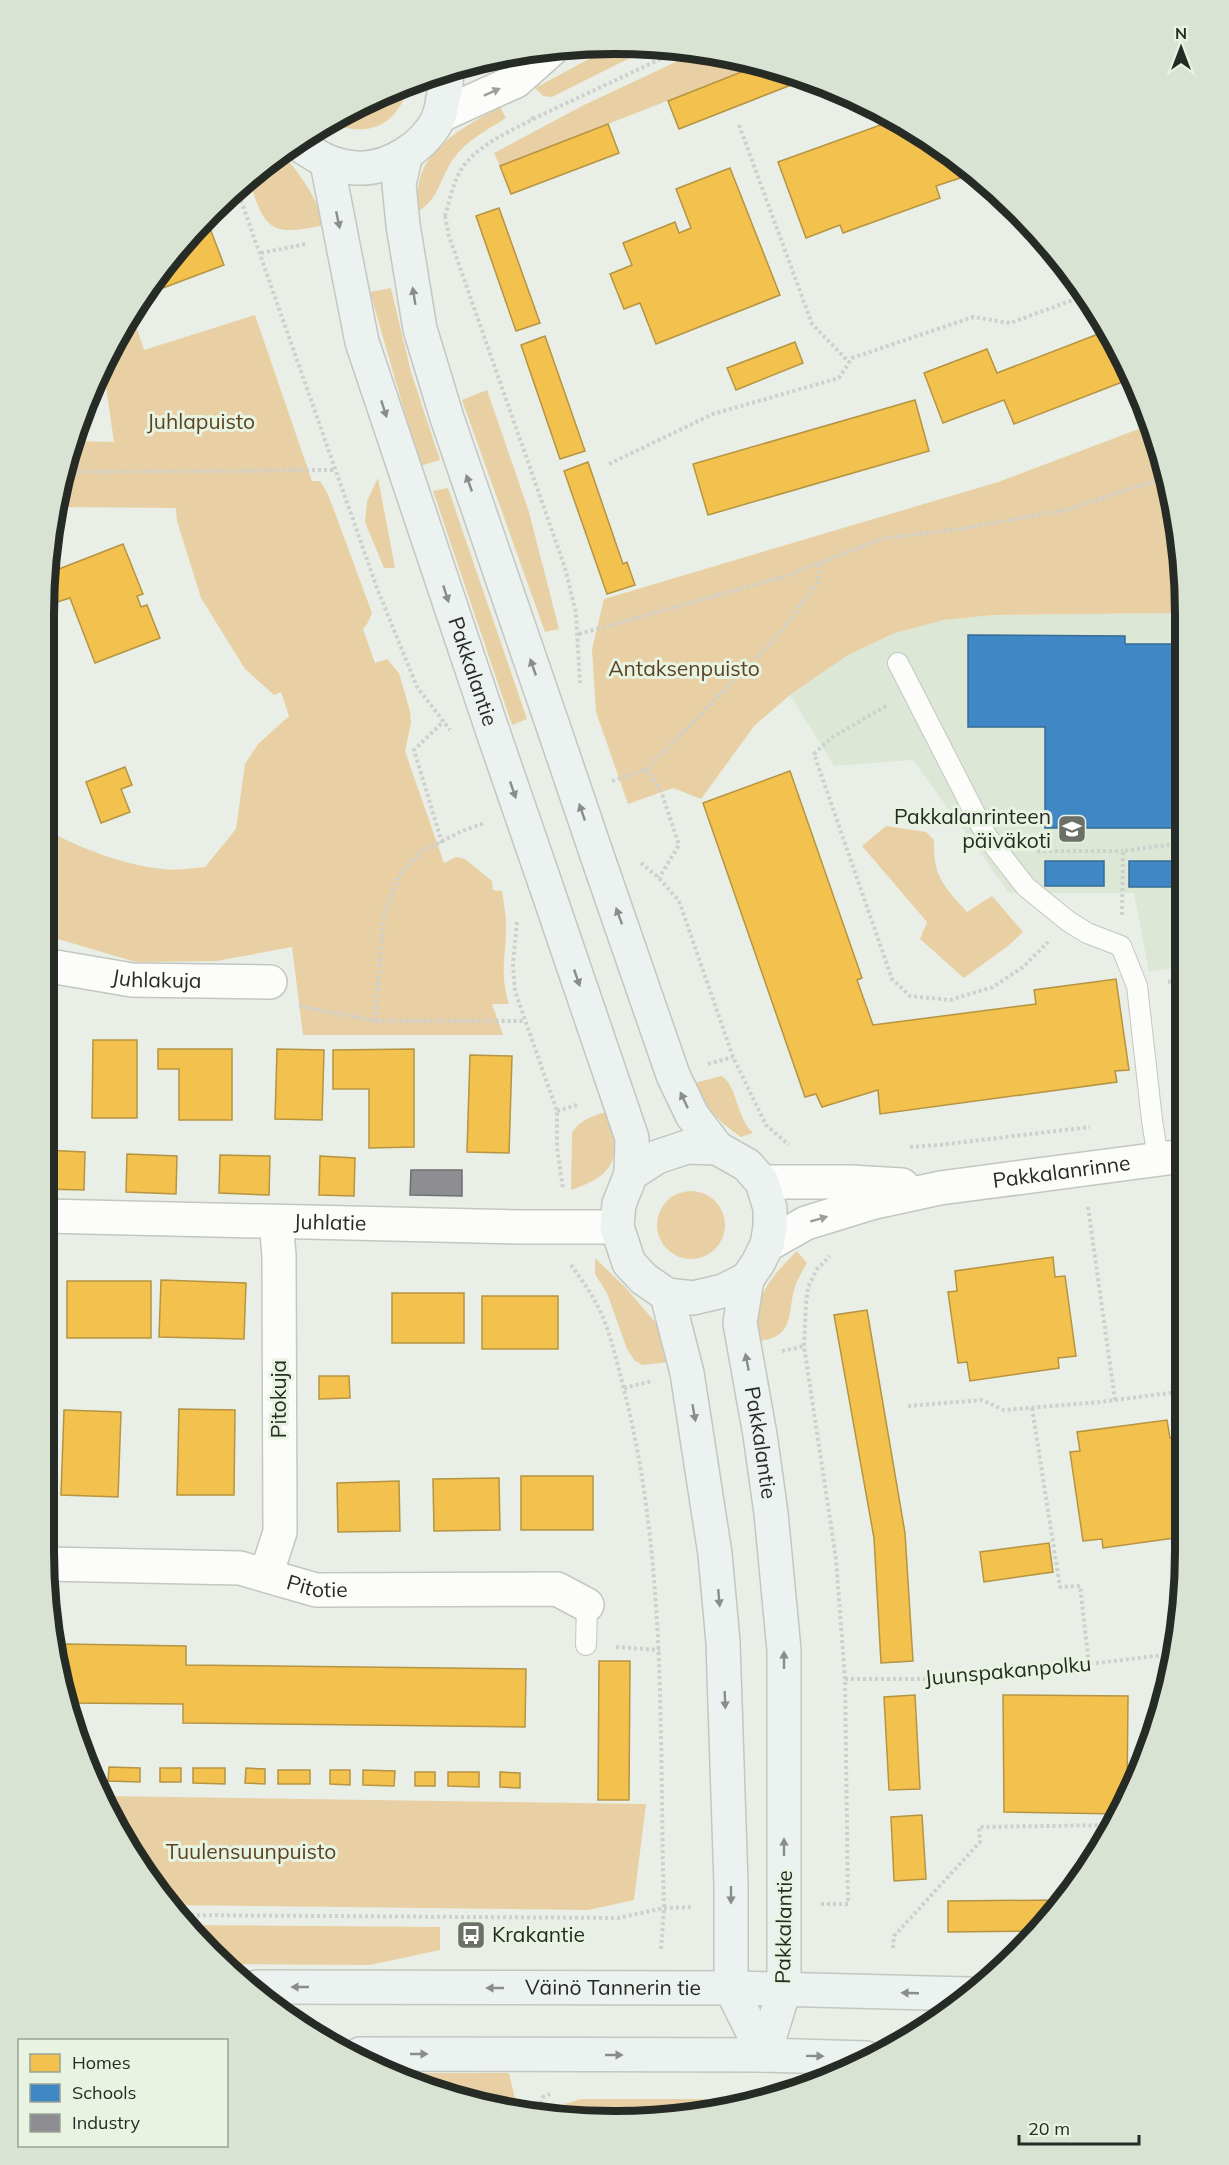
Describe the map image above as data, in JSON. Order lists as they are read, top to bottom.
{
  "streets": {
    "street": [
      "Pakkalantie",
      "Juhlakuja",
      "Pakkalanrinne",
      "Juhlatie",
      "Pitokuja",
      "Pitotie",
      "Väinö Tannerin tie"
    ],
    "path": ["Juunspakanpolku"]
  },
  "crossings": [
    ["Pakkalantie", "Pakkalanrinne"],
    ["Pakkalantie", "Juhlatie"],
    ["Pakkalantie", "Väinö Tannerin tie"],
    ["Pakkalanrinne", "Juhlatie"],
    ["Juhlatie", "Pitokuja"],
    ["Pitokuja", "Pitotie"]
  ],
  "parks": ["Juhlapuisto", "Antaksenpuisto", "Tuulensuunpuisto"],
  "places": {
    "school or university": ["Pakkalanrinteen päiväkoti"],
    "bus stop": ["Krakantie"]
  },
  "legend": ["Homes", "Schools", "Industry"],
  "scale_bar": "20 m",
  "north": "top"
}
